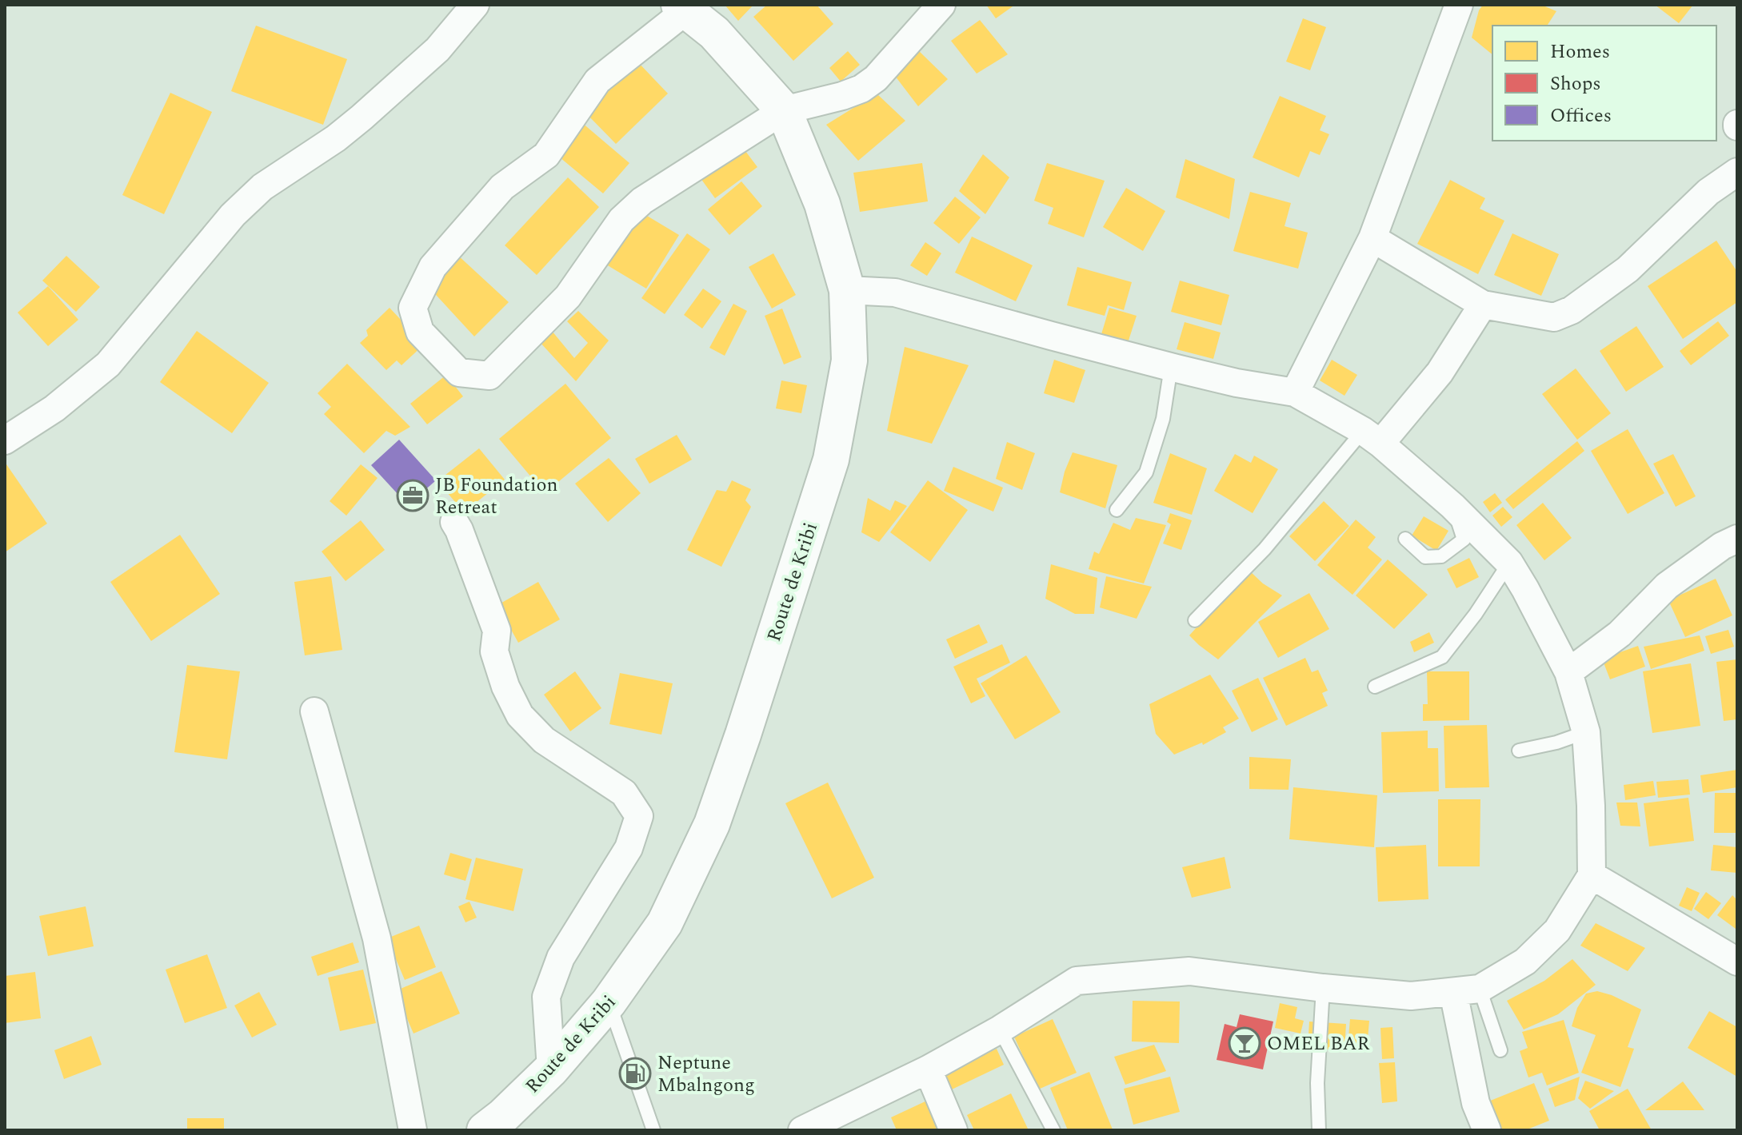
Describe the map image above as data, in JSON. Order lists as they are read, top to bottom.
{
  "streets": {
    "main road": ["Route de Kribi"]
  },
  "places": {
    "office": ["JB Foundation Retreat"],
    "bar": ["OMEL BAR"],
    "fuel station": ["Neptune Mbalngong"]
  },
  "legend": ["Homes", "Shops", "Offices"]
}
